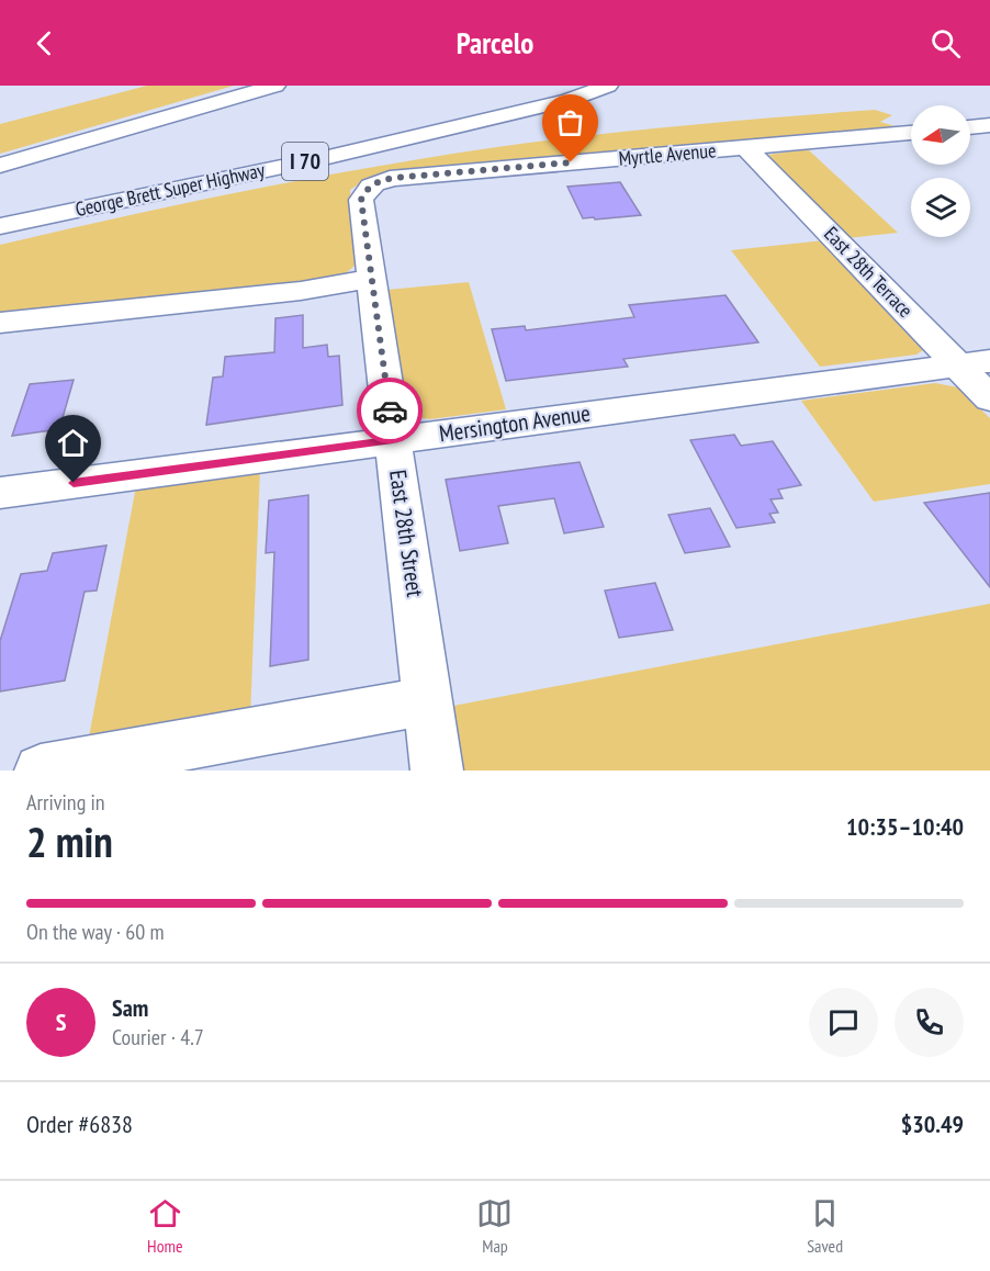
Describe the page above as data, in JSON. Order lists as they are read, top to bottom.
{
  "streets": {
    "main road": [
      "Myrtle Avenue",
      "I 70",
      "George Brett Super Highway",
      "East 28th Terrace",
      "Mersington Avenue",
      "East 28th Street"
    ]
  },
  "crossings": [
    ["Myrtle Avenue", "East 28th Terrace"],
    ["Myrtle Avenue", "East 28th Street"],
    ["East 28th Terrace", "Mersington Avenue"],
    ["Mersington Avenue", "East 28th Street"]
  ],
  "north": "left",
  "page": {
    "header": "Parcelo",
    "heading": ["2 min", "Arriving in", "10:35–10:40"],
    "panel": [
      "Sam",
      "Courier · 4.7",
      "Order #6838",
      "$30.49"
    ],
    "bar": "On the way · 60 m",
    "round": "S",
    "tabs": ["Home", "Map", "Saved"]
  }
}
